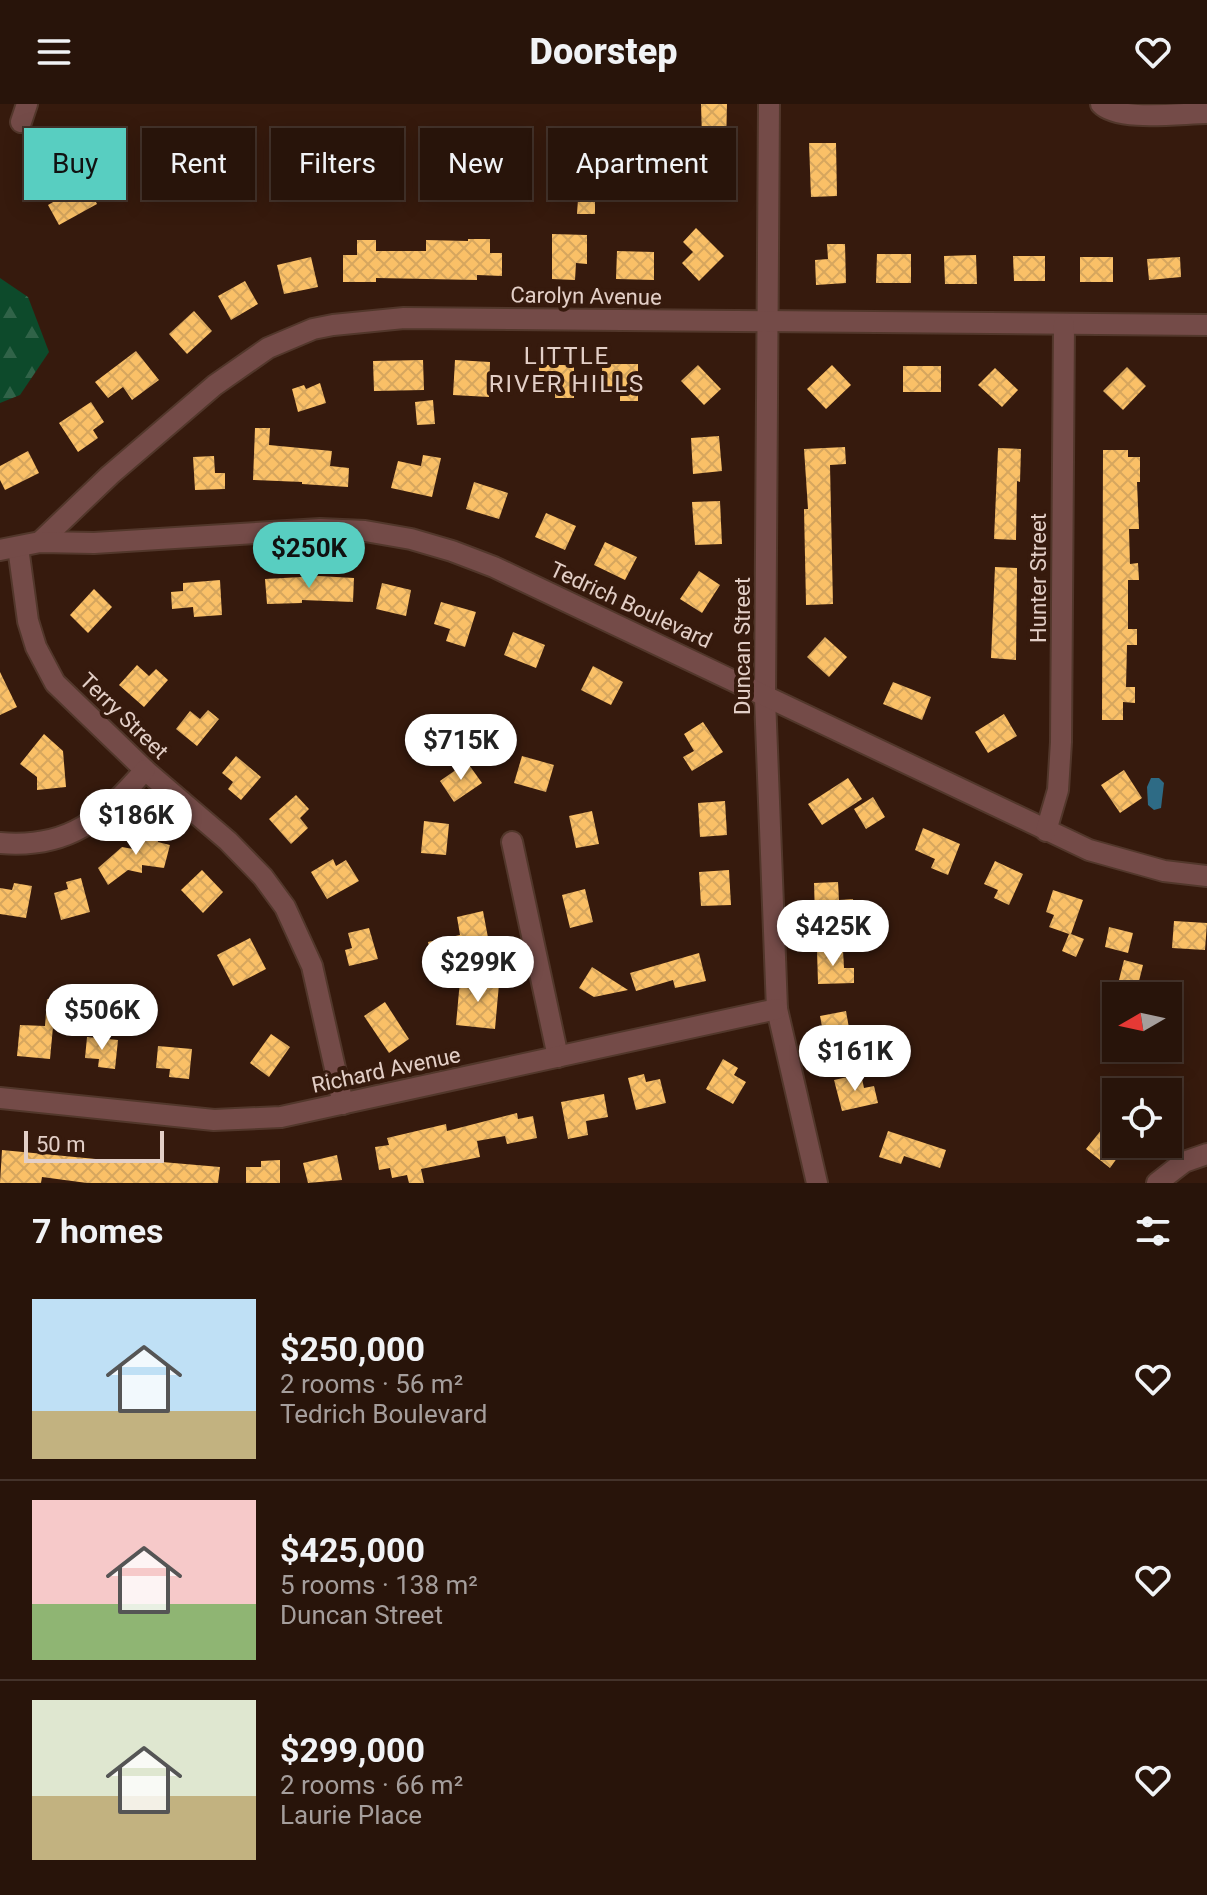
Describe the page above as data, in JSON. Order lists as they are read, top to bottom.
{
  "streets": {
    "street": [
      "Carolyn Avenue",
      "Hunter Street",
      "Tedrich Boulevard",
      "Duncan Street",
      "Terry Street",
      "Richard Avenue"
    ]
  },
  "crossings": [
    ["Carolyn Avenue", "Hunter Street"],
    ["Carolyn Avenue", "Tedrich Boulevard"],
    ["Carolyn Avenue", "Duncan Street"],
    ["Hunter Street", "Tedrich Boulevard"],
    ["Tedrich Boulevard", "Duncan Street"],
    ["Tedrich Boulevard", "Terry Street"],
    ["Duncan Street", "Richard Avenue"],
    ["Terry Street", "Richard Avenue"]
  ],
  "districts": ["LITTLE RIVER HILLS"],
  "scale_bar": "50 m",
  "north": "left",
  "page": {
    "header": "Doorstep",
    "chip": [
      "Buy",
      "Rent",
      "Filters",
      "New",
      "Apartment"
    ],
    "price": [
      "$250K",
      "$715K",
      "$186K",
      "$425K",
      "$299K",
      "$506K",
      "$161K"
    ],
    "scale": "50 m",
    "heading": "7 homes",
    "list": [
      {
        "name": "$250,000",
        "note": "2 rooms · 56 m² · Tedrich Boulevard"
      },
      {
        "name": "$425,000",
        "note": "5 rooms · 138 m² · Duncan Street"
      },
      {
        "name": "$299,000",
        "note": "2 rooms · 66 m² · Laurie Place"
      }
    ]
  }
}
